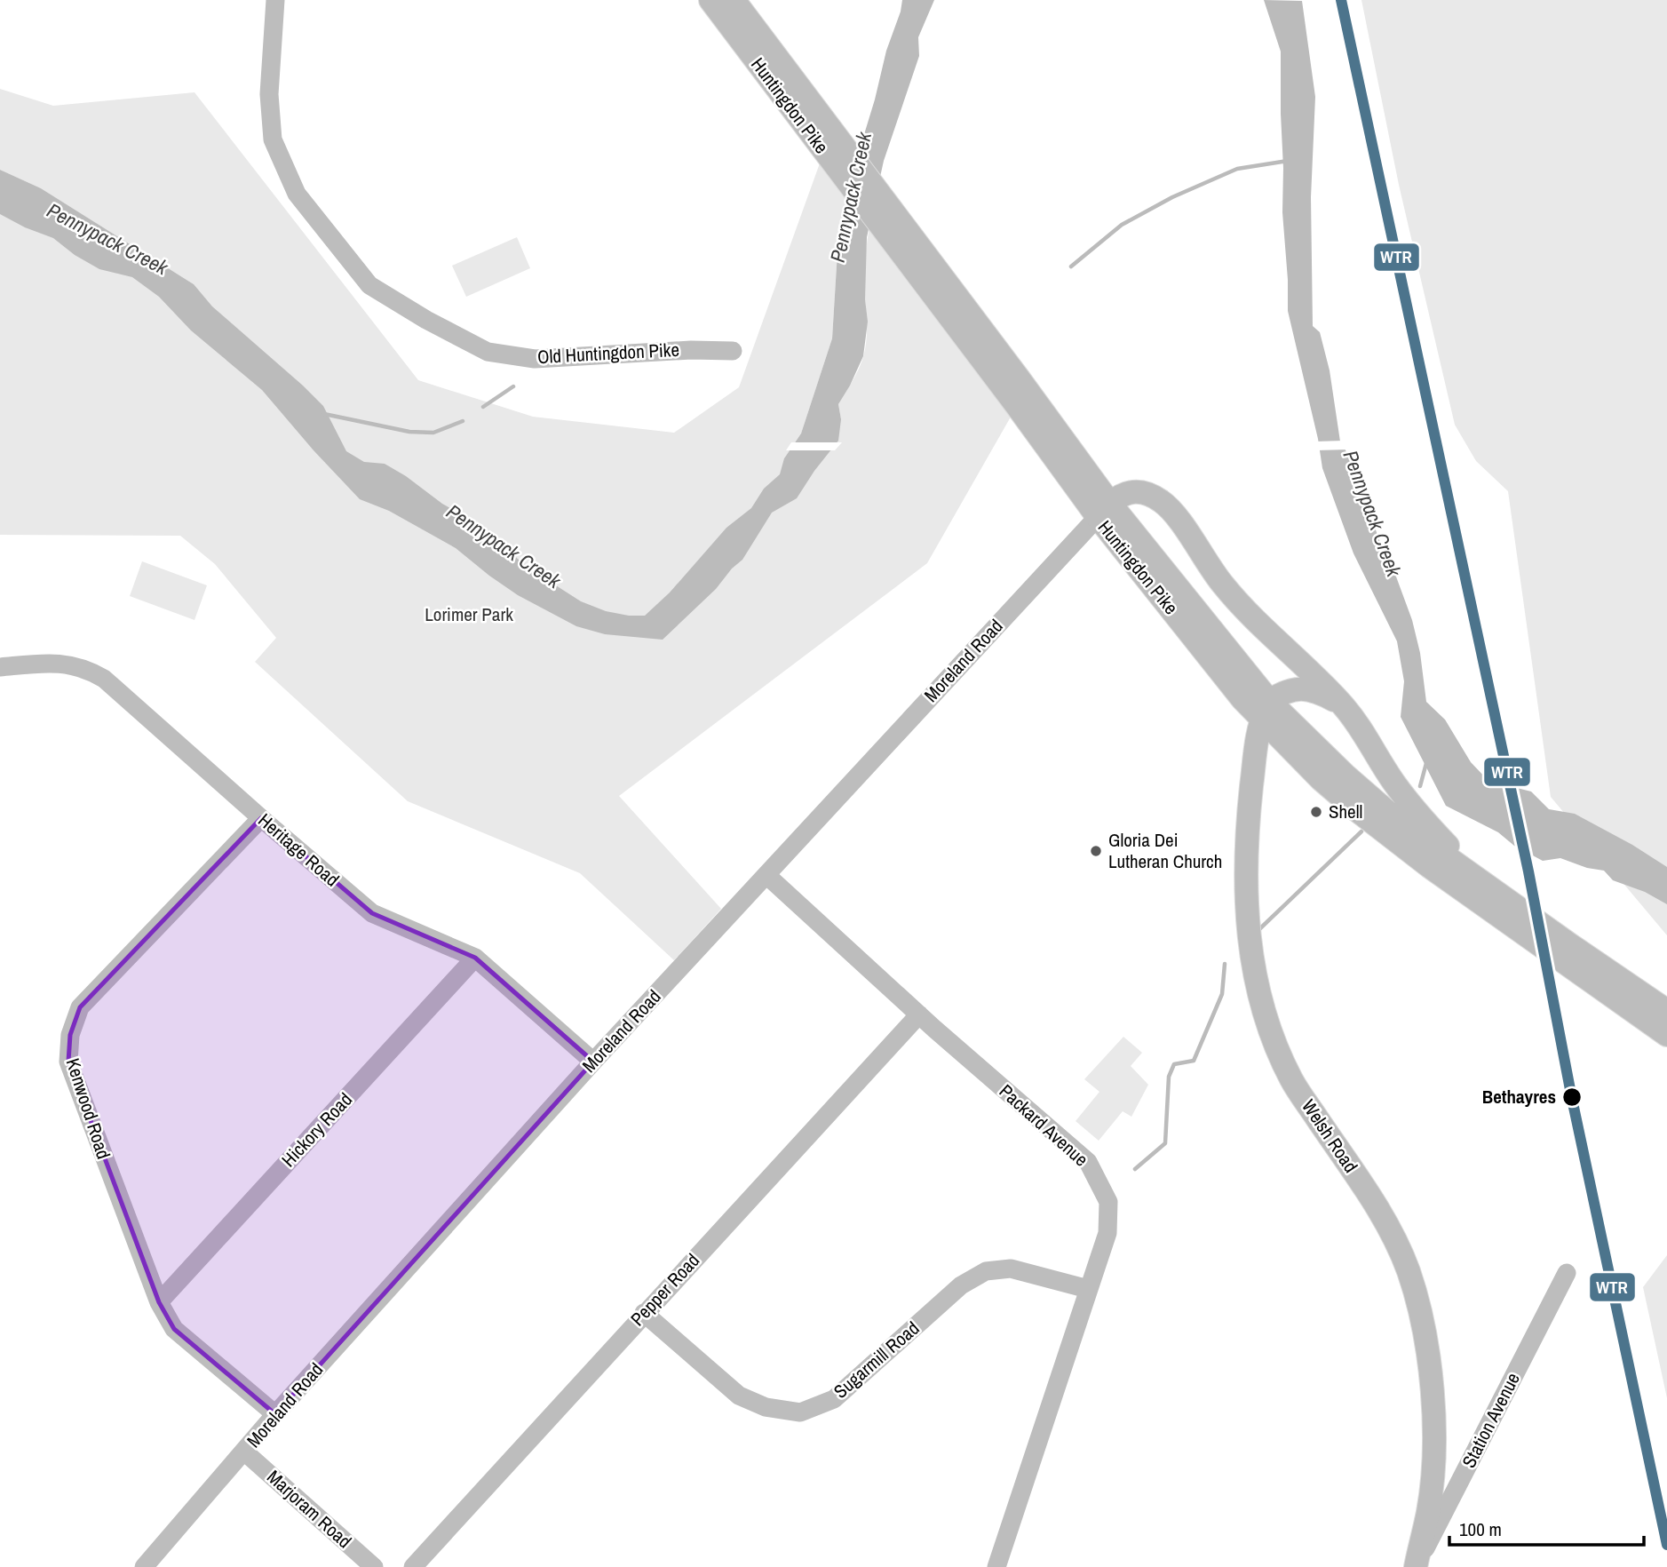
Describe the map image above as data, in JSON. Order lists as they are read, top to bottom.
{
  "streets": {
    "main road": ["Huntingdon Pike", "Welsh Road"],
    "street": [
      "Old Huntingdon Pike",
      "Moreland Road",
      "Heritage Road",
      "Kenwood Road",
      "Packard Avenue",
      "Hickory Road",
      "Pepper Road",
      "Sugarmill Road",
      "Station Avenue",
      "Marjoram Road"
    ]
  },
  "crossings": [
    ["Huntingdon Pike", "Moreland Road"],
    ["Huntingdon Pike", "Welsh Road"],
    ["Moreland Road", "Heritage Road"],
    ["Moreland Road", "Kenwood Road"],
    ["Moreland Road", "Packard Avenue"],
    ["Moreland Road", "Marjoram Road"],
    ["Heritage Road", "Kenwood Road"],
    ["Heritage Road", "Hickory Road"],
    ["Kenwood Road", "Hickory Road"],
    ["Packard Avenue", "Pepper Road"],
    ["Packard Avenue", "Sugarmill Road"],
    ["Welsh Road", "Station Avenue"],
    ["Pepper Road", "Sugarmill Road"]
  ],
  "water": ["Pennypack Creek"],
  "parks": ["Lorimer Park"],
  "places": ["Shell", "Gloria Dei Lutheran Church", "Bethayres"],
  "lines": ["transit line WTR"],
  "scale_bar": "100 m"
}
